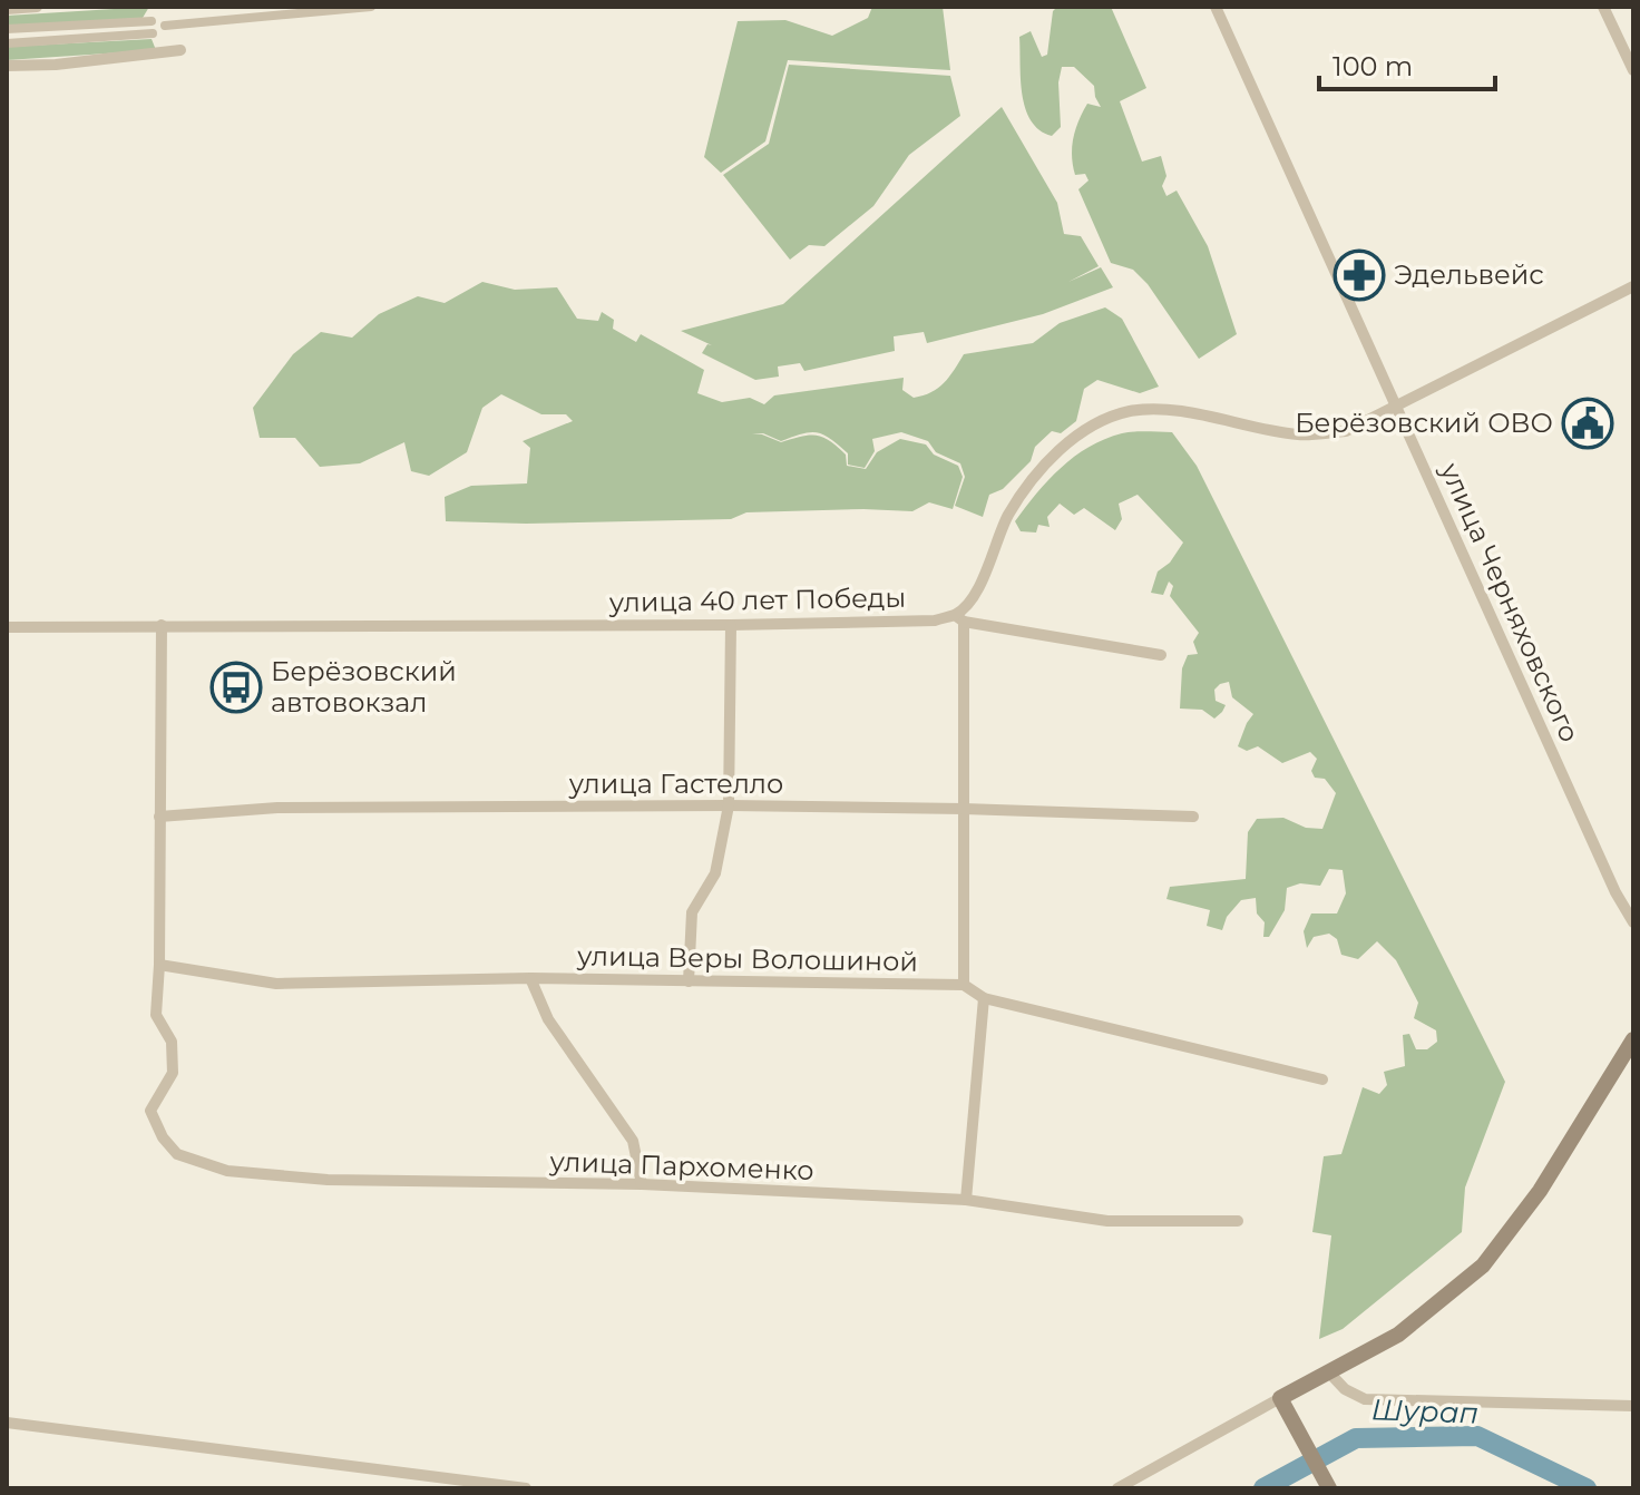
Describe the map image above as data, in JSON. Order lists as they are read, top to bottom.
{
  "streets": {
    "street": [
      "улица 40 лет Победы",
      "улица Черняховского",
      "улица Гастелло",
      "улица Веры Волошиной",
      "улица Пархоменко"
    ]
  },
  "crossings": [
    ["улица Веры Волошиной", "улица Пархоменко"]
  ],
  "water": ["Шурап"],
  "places": {
    "pharmacy": ["Эдельвейс"],
    "public building": ["Берёзовский ОВО"],
    "bus stop": ["Берёзовский автовокзал"]
  },
  "scale_bar": "100 m"
}
